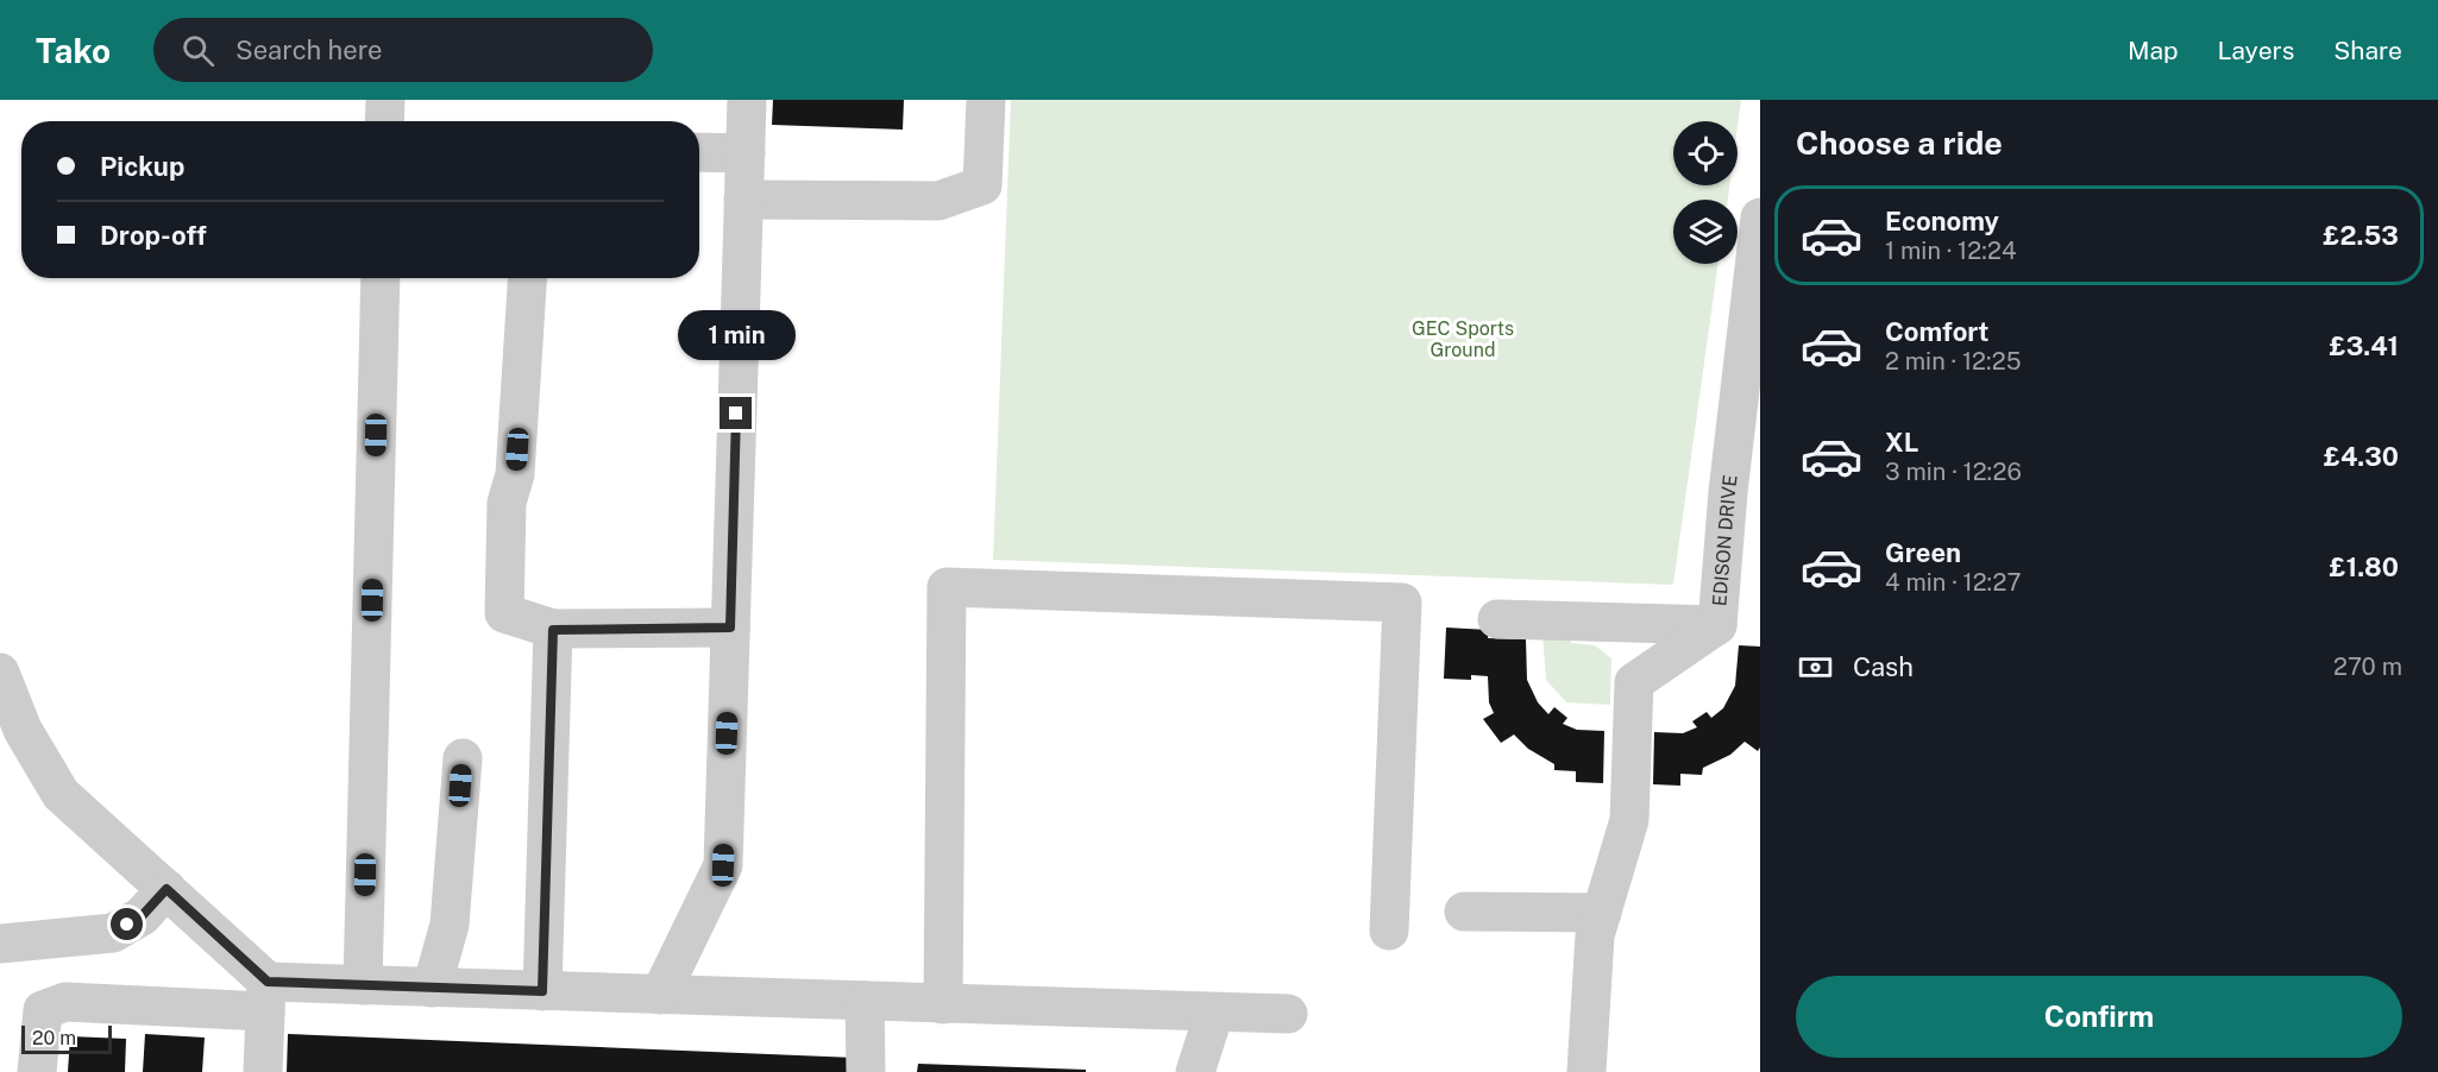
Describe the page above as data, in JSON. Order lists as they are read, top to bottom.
{
  "streets": {
    "street": ["EDISON DRIVE"]
  },
  "parks": ["GEC Sports Ground"],
  "scale_bar": "20 m",
  "page": {
    "header": "Tako",
    "search": "Search here",
    "nav": ["Map", "Layers", "Share"],
    "heading": "Choose a ride",
    "banner": ["Pickup", "Drop-off"],
    "list": [
      {
        "name": "Economy",
        "note": "1 min · 12:24",
        "value": "£2.53"
      },
      {
        "name": "Comfort",
        "note": "2 min · 12:25",
        "value": "£3.41"
      },
      {
        "name": "XL",
        "note": "3 min · 12:26",
        "value": "£4.30"
      },
      {
        "name": "Green",
        "note": "4 min · 12:27",
        "value": "£1.80"
      }
    ],
    "bubble": "1 min",
    "pay": ["Cash", "270 m"],
    "buttons": "Confirm",
    "scale": "20 m"
  }
}
